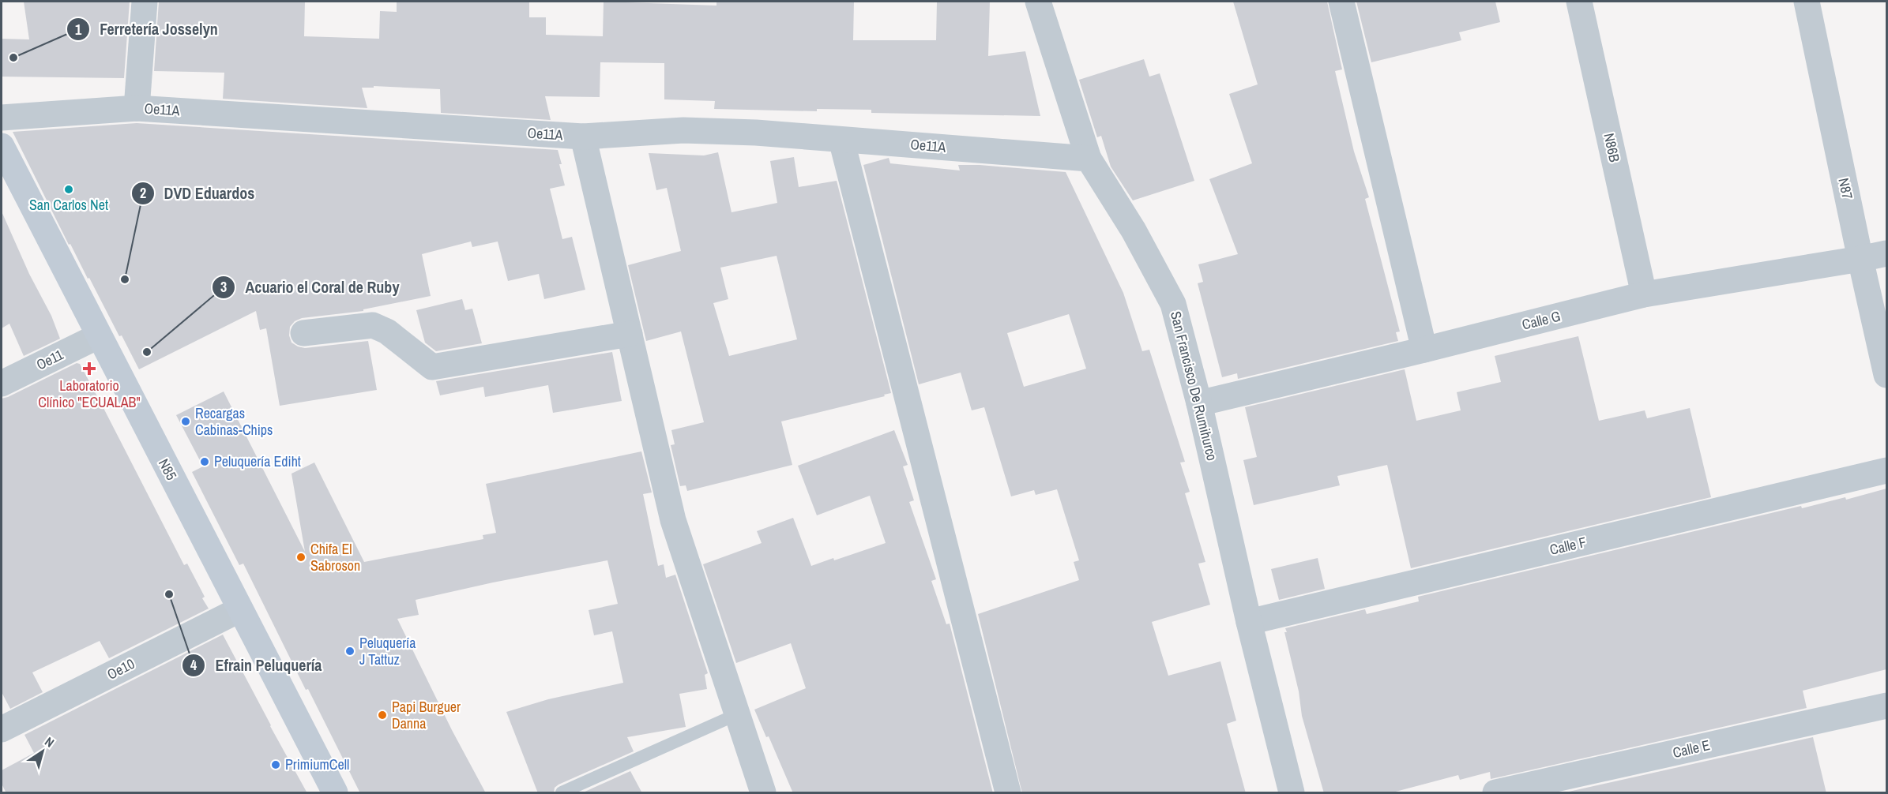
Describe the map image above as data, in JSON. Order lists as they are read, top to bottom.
{
  "streets": {
    "main road": ["N85"],
    "street": [
      "Oe11A",
      "N86B",
      "N87",
      "Calle G",
      "Oe11",
      "San Francisco De Rumihurco",
      "Calle F",
      "Oe10",
      "Calle E"
    ]
  },
  "crossings": [
    ["Oe11A", "San Francisco De Rumihurco"],
    ["N86B", "Calle G"],
    ["N87", "Calle G"],
    ["Calle G", "San Francisco De Rumihurco"],
    ["Oe11", "N85"],
    ["San Francisco De Rumihurco", "Calle F"],
    ["N85", "Oe10"]
  ],
  "places": {
    "other": [
      "Ferretería Josselyn",
      "San Carlos Net",
      "DVD Eduardos",
      "Acuario el Coral de Ruby",
      "Recargas Cabinas-Chips",
      "Peluquería Ediht",
      "Chifa El Sabroson",
      "Efrain Peluquería",
      "Peluquería J Tattuz",
      "Papi Burguer Danna",
      "PrimiumCell"
    ],
    "health": ["Laboratorio Clínico \"ECUALAB\""]
  },
  "north": "top right"
}
